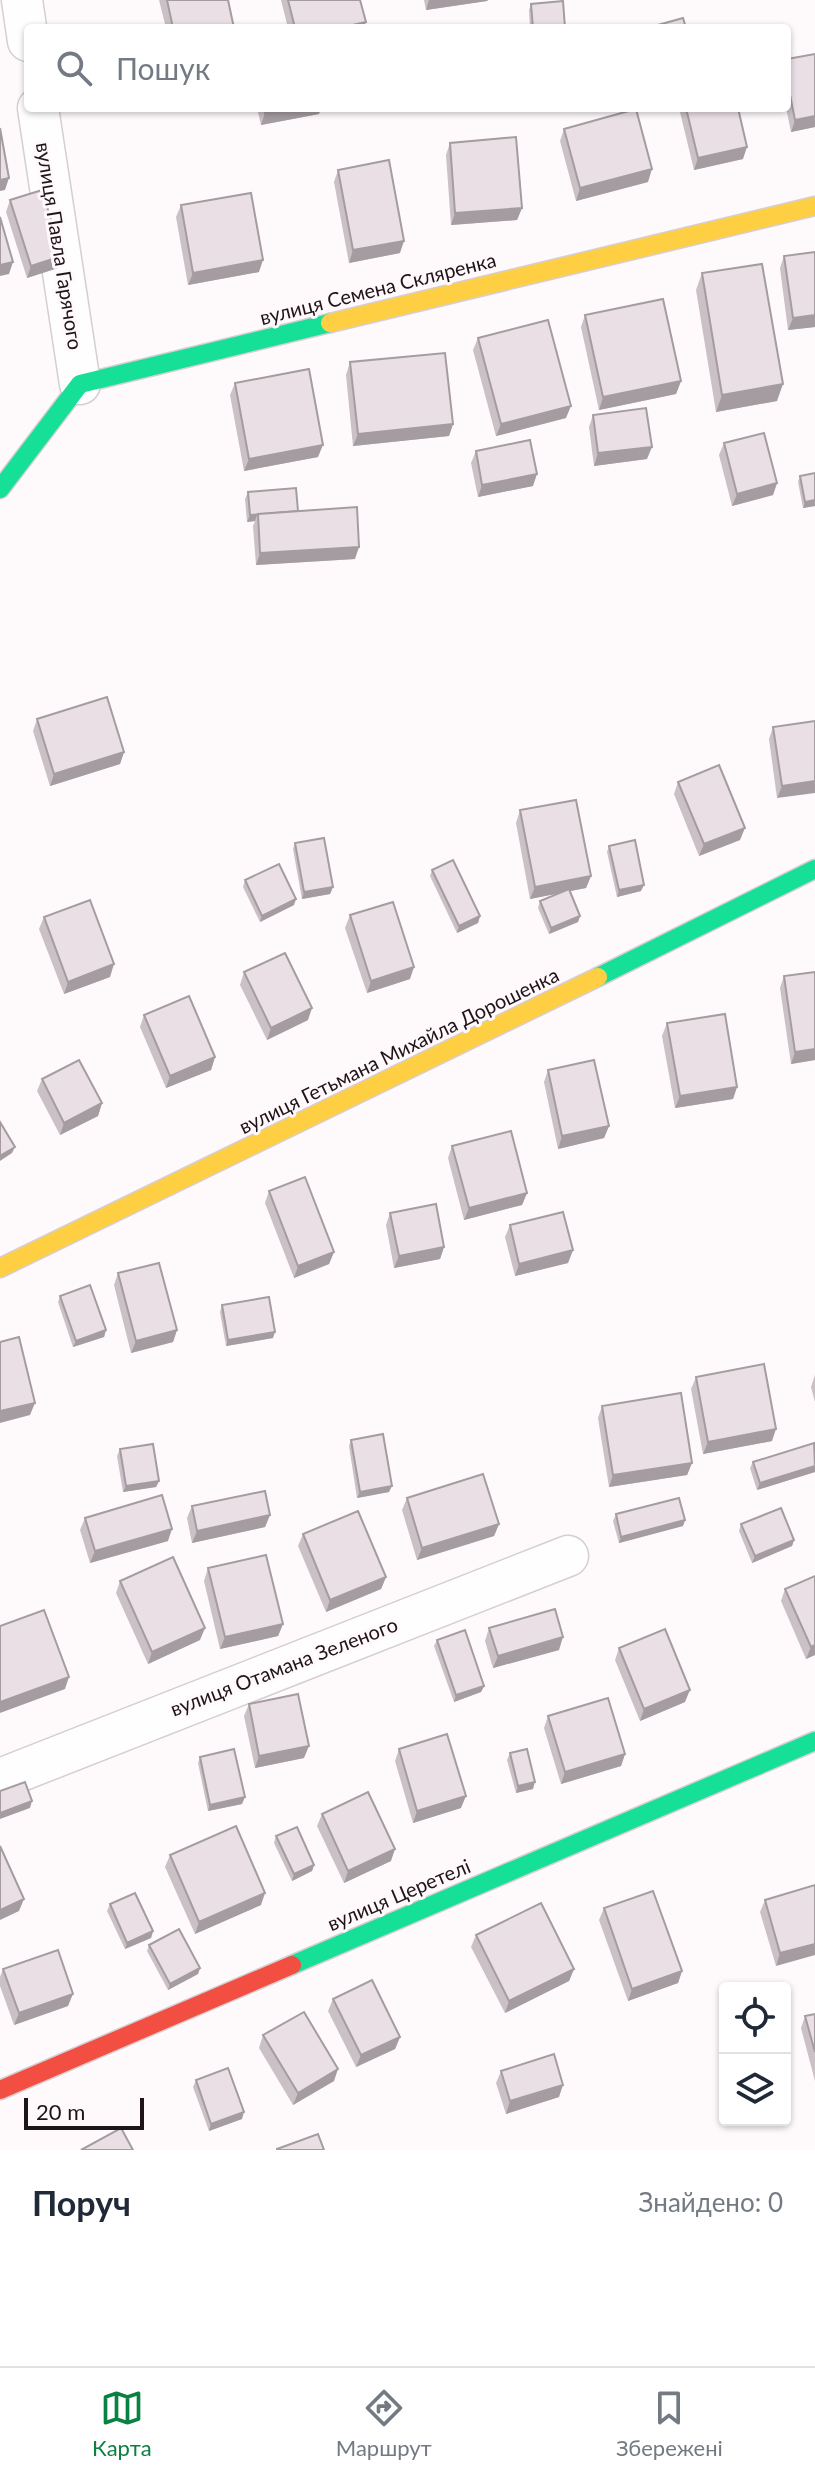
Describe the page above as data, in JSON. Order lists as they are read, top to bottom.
{
  "streets": {
    "street": [
      "вулиця Павла Гарячого",
      "вулиця Семена Скляренка",
      "вулиця Гетьмана Михайла Дорошенка",
      "вулиця Отамана Зеленого",
      "вулиця Церетелі"
    ]
  },
  "crossings": [
    ["вулиця Павла Гарячого", "вулиця Семена Скляренка"]
  ],
  "scale_bar": "20 m",
  "page": {
    "search": "Пошук",
    "scale": "20 m",
    "heading": ["Поруч", "Знайдено: 0"],
    "nav": ["Карта", "Маршрут", "Збережені"]
  }
}
